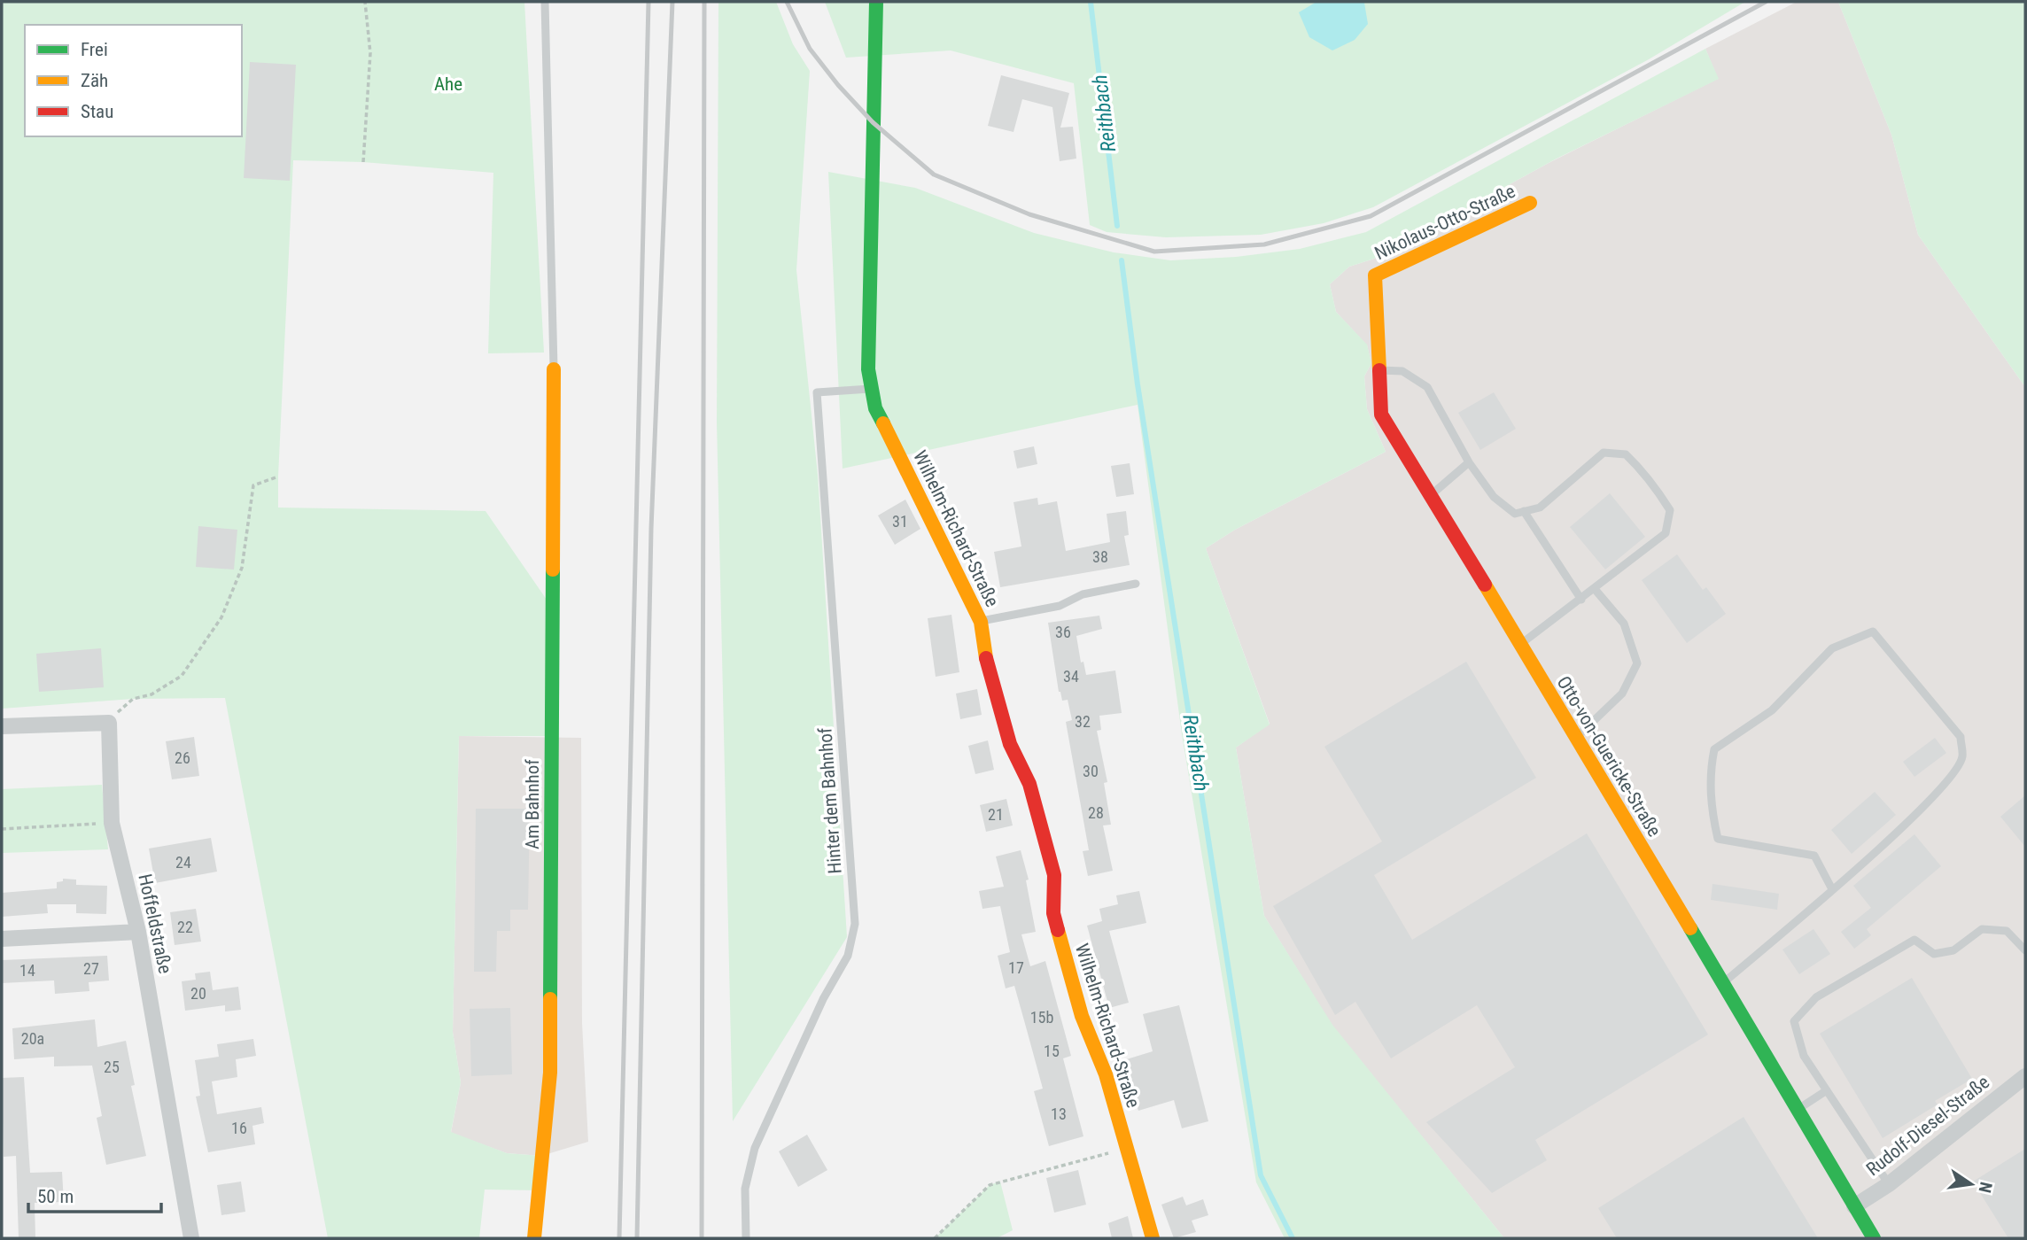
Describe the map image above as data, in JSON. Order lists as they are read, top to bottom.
{
  "streets": {
    "street": [
      "Nikolaus-Otto-Straße",
      "Wilhelm-Richard-Straße",
      "Otto-von-Guericke-Straße",
      "Am Bahnhof",
      "Hoffeldstraße",
      "Rudolf-Diesel-Straße"
    ],
    "lane": ["Hinter dem Bahnhof"]
  },
  "crossings": [
    ["Nikolaus-Otto-Straße", "Otto-von-Guericke-Straße"],
    ["Wilhelm-Richard-Straße", "Hinter dem Bahnhof"],
    ["Otto-von-Guericke-Straße", "Rudolf-Diesel-Straße"]
  ],
  "water": ["Reithbach"],
  "parks": ["Ahe"],
  "house_numbers": [
    "31",
    "38",
    "36",
    "34",
    "32",
    "26",
    "30",
    "28",
    "21",
    "24",
    "22",
    "17",
    "27",
    "14",
    "20",
    "15b",
    "20a",
    "15",
    "25",
    "13",
    "16"
  ],
  "legend": ["Frei", "Zäh", "Stau"],
  "scale_bar": "50 m",
  "north": "right"
}
